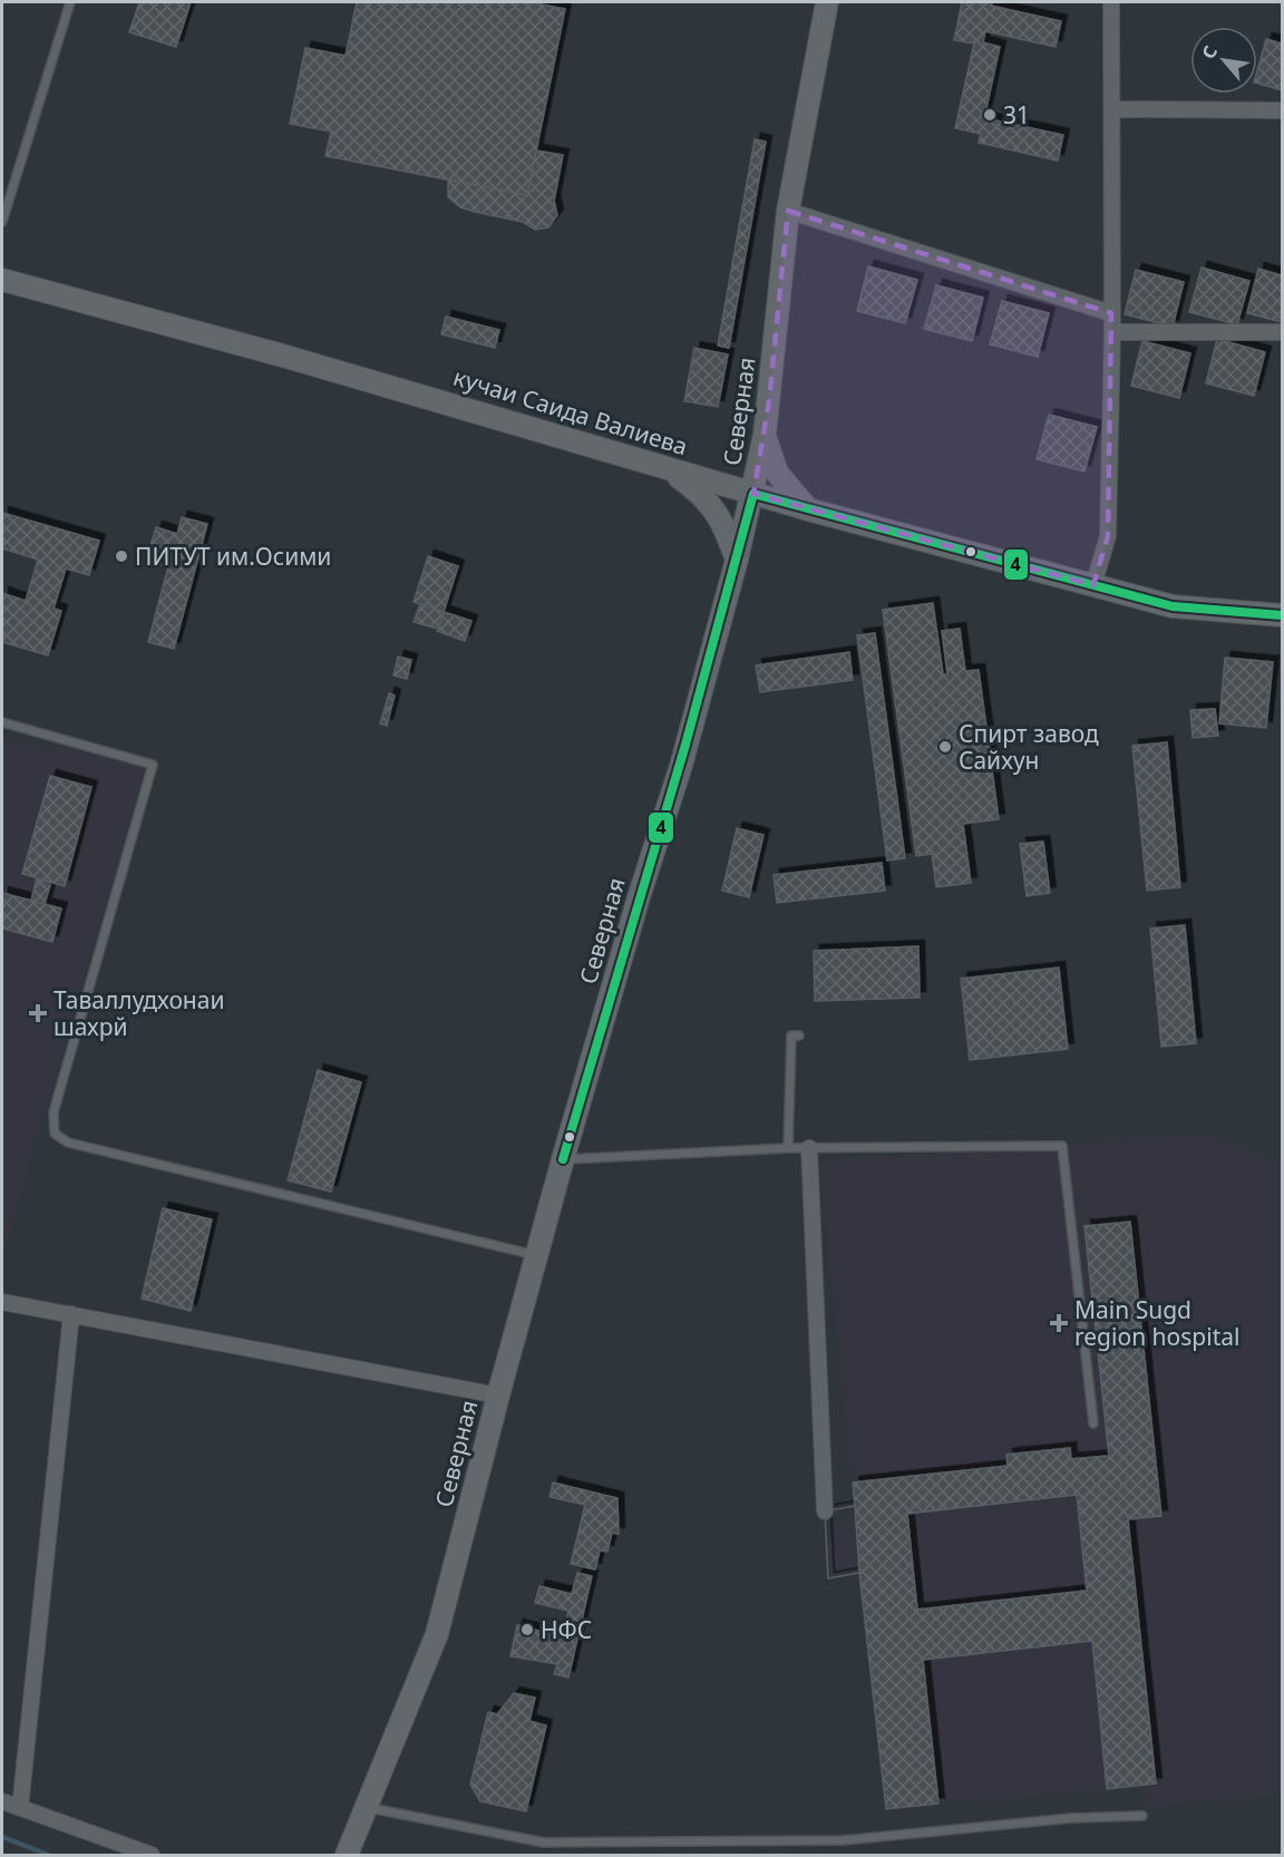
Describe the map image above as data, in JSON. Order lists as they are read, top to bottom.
{
  "streets": {
    "main road": ["кучаи Саида Валиева", "Северная"]
  },
  "crossings": [
    ["кучаи Саида Валиева", "Северная"]
  ],
  "places": {
    "other": [
      "31",
      "ПИТУТ им.Осими",
      "Спирт завод Сайхун",
      "НФС"
    ],
    "health": ["Таваллудхонаи шахрй", "Main Sugd region hospital"]
  },
  "lines": ["transit line 4"],
  "north": "top left"
}
